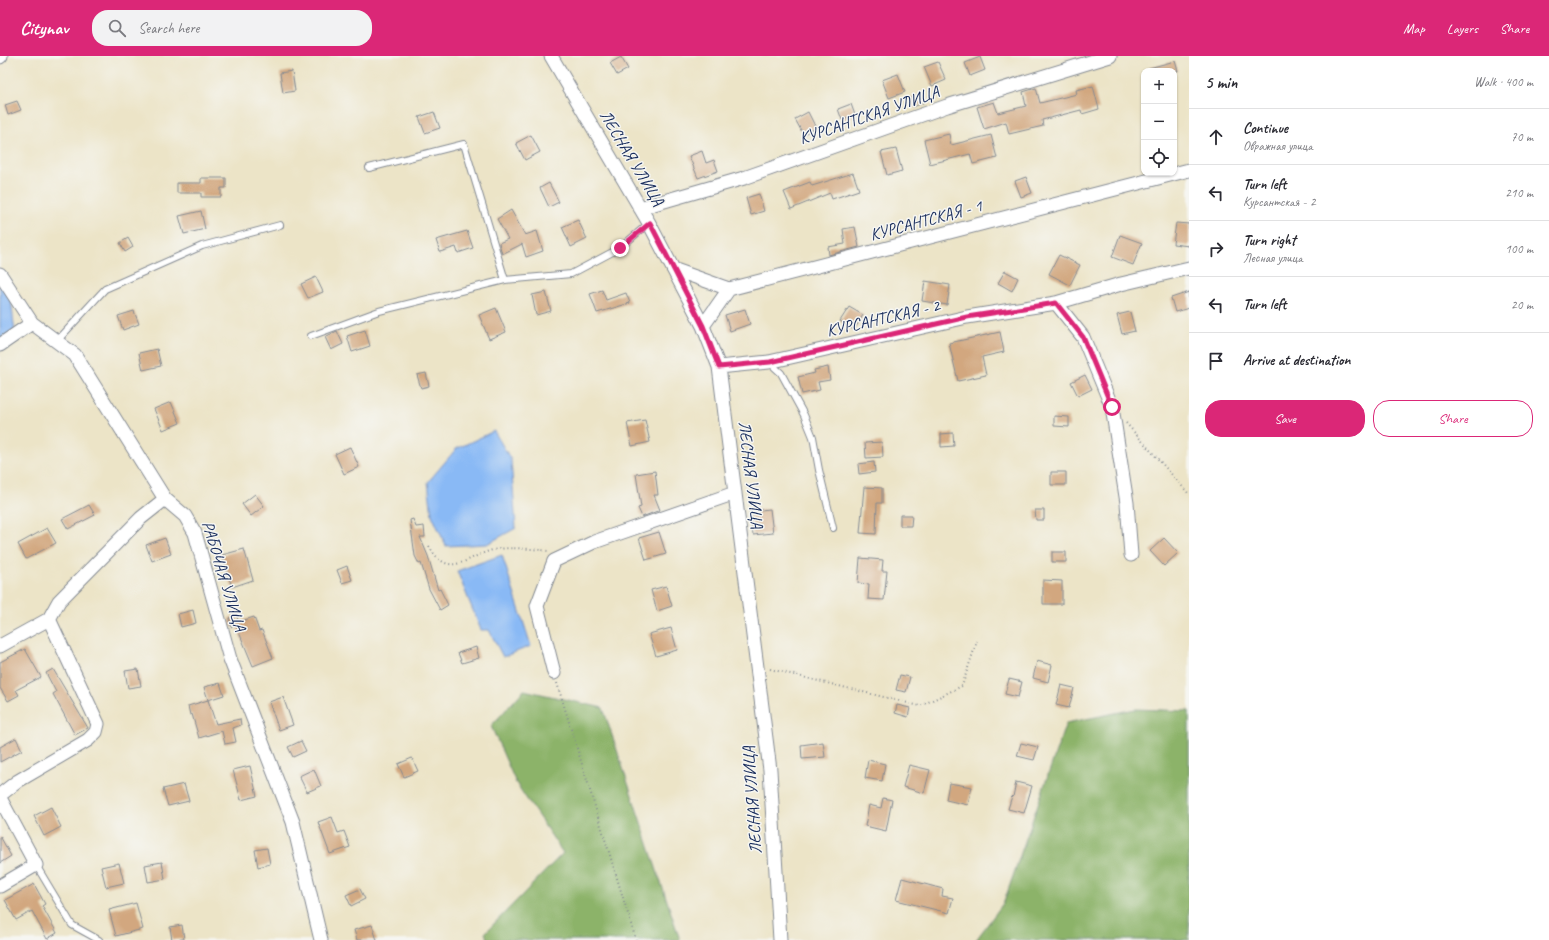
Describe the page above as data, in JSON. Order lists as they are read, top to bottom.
{
  "streets": {
    "street": [
      "КУРСАНТСКАЯ УЛИЦА",
      "ЛЕСНАЯ УЛИЦА",
      "КУРСАНТСКАЯ - 1",
      "КУРСАНТСКАЯ - 2",
      "РАБОЧАЯ УЛИЦА"
    ]
  },
  "crossings": [
    ["КУРСАНТСКАЯ УЛИЦА", "ЛЕСНАЯ УЛИЦА"],
    ["ЛЕСНАЯ УЛИЦА", "КУРСАНТСКАЯ - 2"]
  ],
  "page": {
    "header": "Citynav",
    "search": "Search here",
    "nav": ["Map", "Layers", "Share"],
    "heading": ["5 min", "Walk · 400 m"],
    "map_buttons": ["+", "−"],
    "list": [
      ["Continue", "Овражная улица", "70 m"],
      ["Turn left", "Курсантская - 2", "210 m"],
      ["Turn right", "Лесная улица", "100 m"],
      ["Turn left", "20 m"],
      "Arrive at destination"
    ],
    "buttons": ["Save", "Share"]
  }
}
